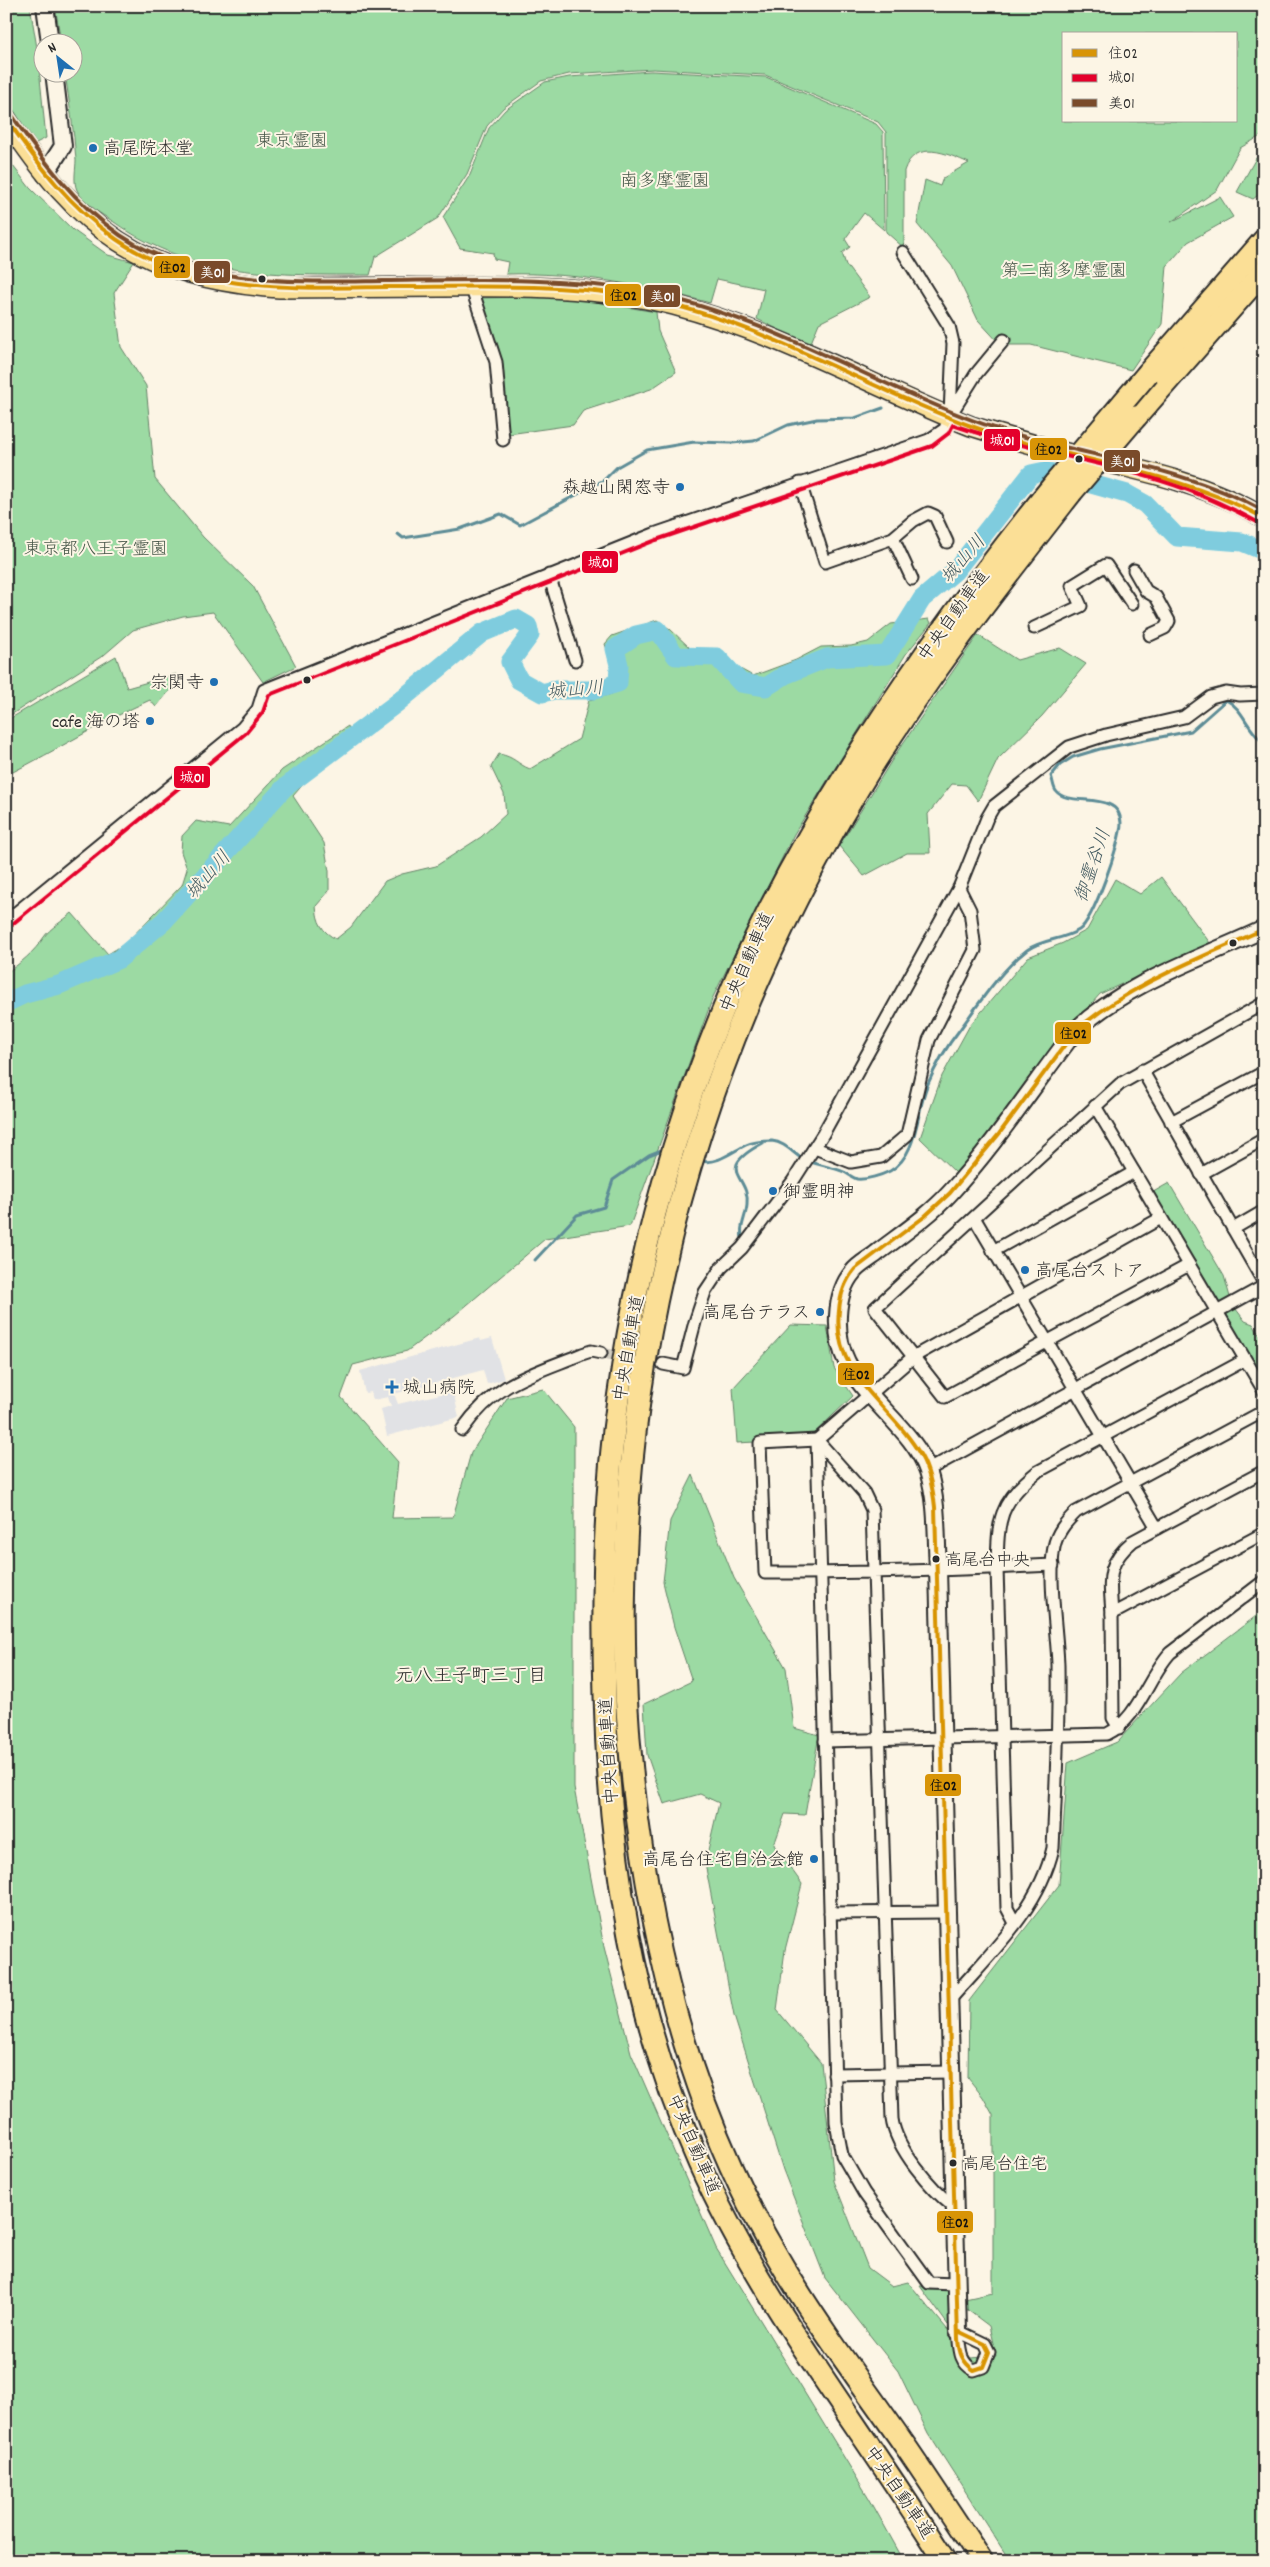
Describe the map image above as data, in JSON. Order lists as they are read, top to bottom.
{
  "streets": {
    "highway": ["中央自動車道"]
  },
  "districts": ["元八王子町三丁目"],
  "water": ["城山川", "御霊谷川"],
  "parks": [
    "東京霊園",
    "南多摩霊園",
    "第二南多摩霊園",
    "東京都八王子霊園"
  ],
  "places": {
    "other": [
      "高尾院本堂",
      "森越山閑窓寺",
      "宗関寺",
      "cafe 海の塔",
      "御霊明神",
      "高尾台ストア",
      "高尾台テラス",
      "高尾台中央",
      "高尾台住宅自治会館",
      "高尾台住宅"
    ],
    "health": ["城山病院"]
  },
  "lines": ["transit line 美01", "transit line 住02", "transit line 城01"],
  "legend": ["住02", "城01", "美01"],
  "north": "top left"
}
